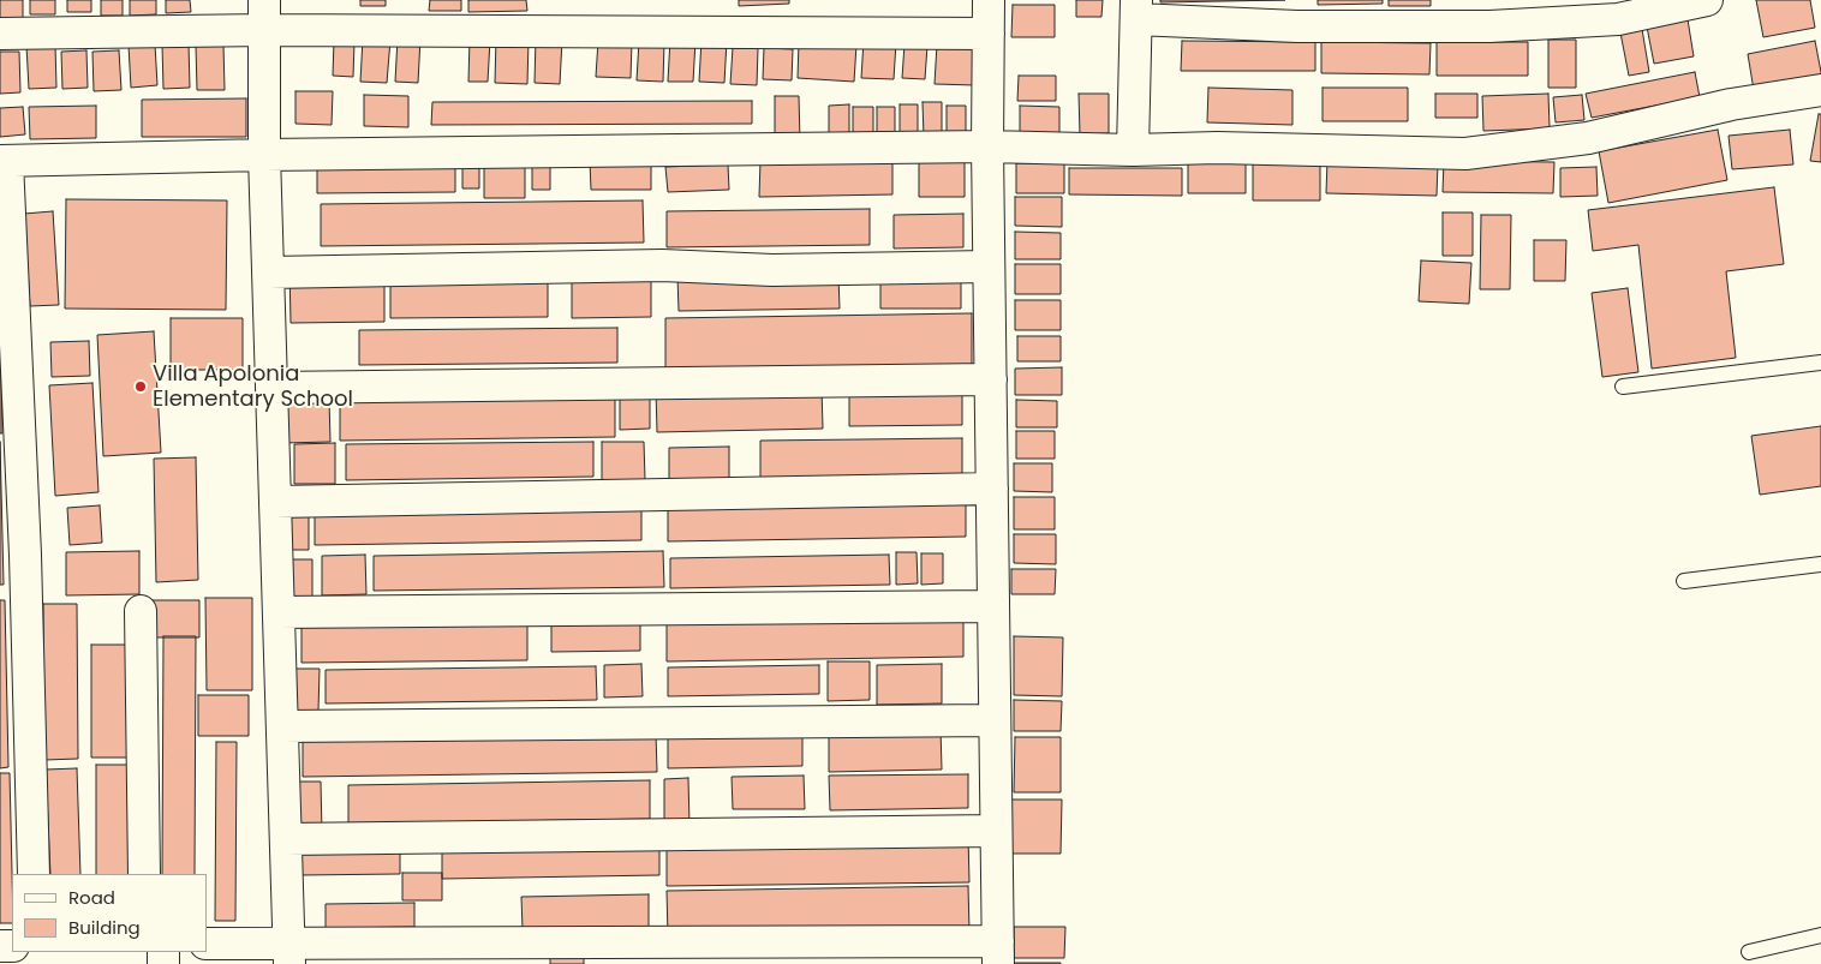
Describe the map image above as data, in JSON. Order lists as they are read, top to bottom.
{
  "places": ["Villa Apolonia Elementary School"],
  "legend": ["Road", "Building"]
}
